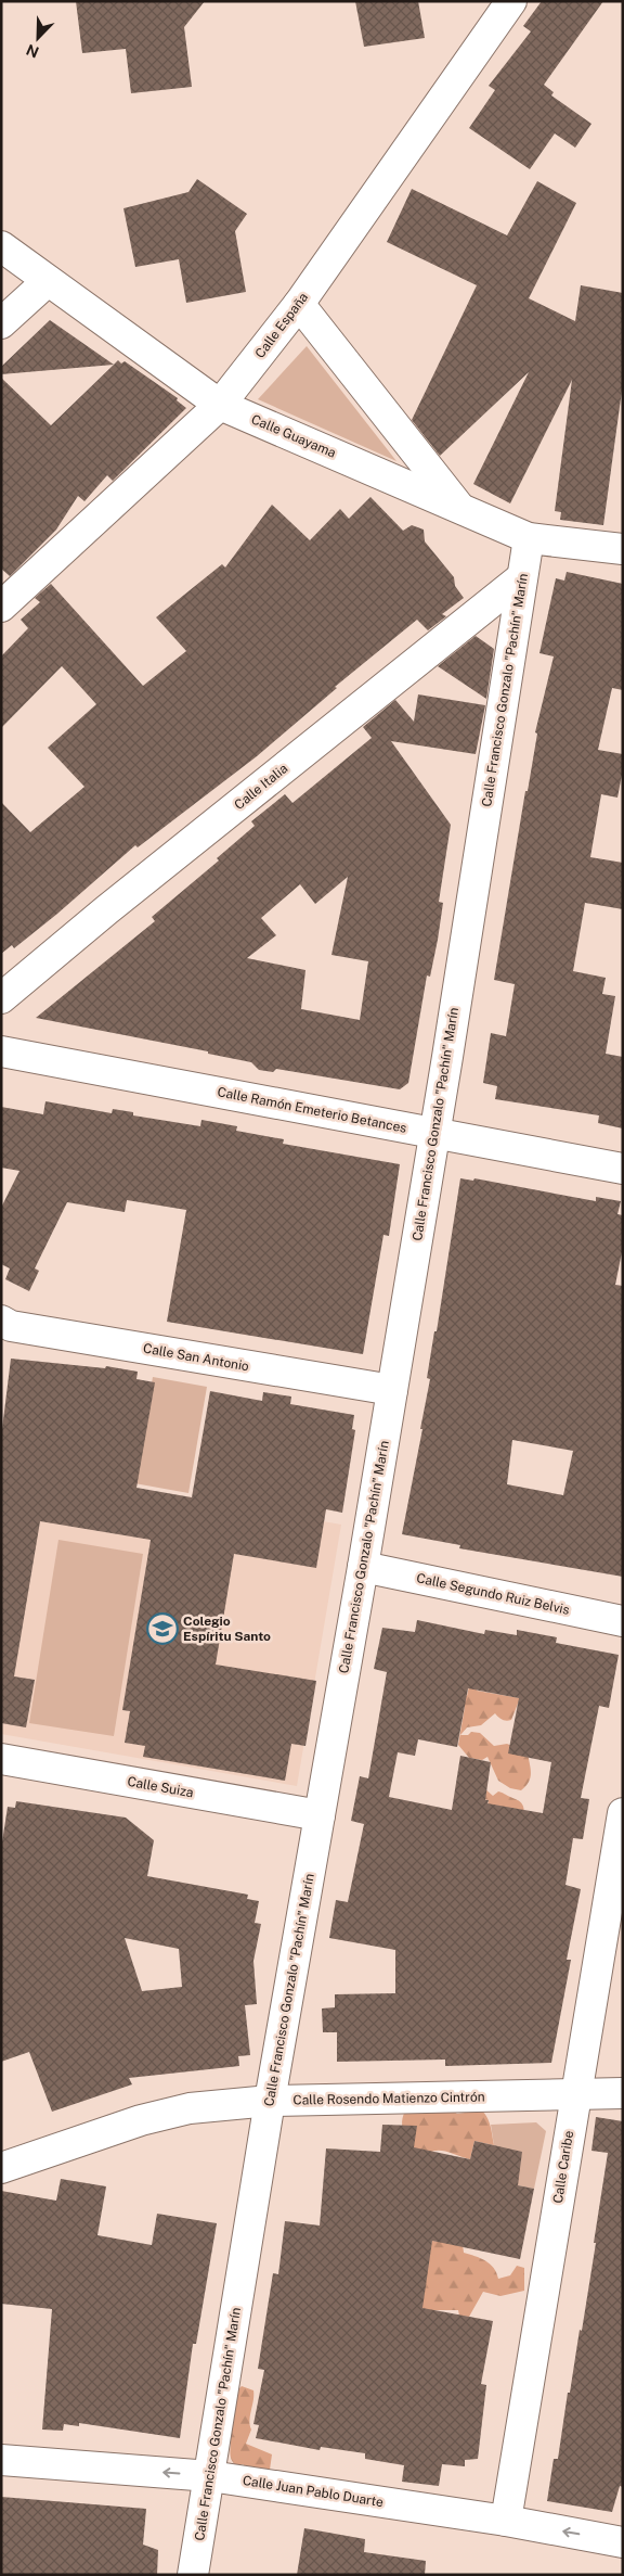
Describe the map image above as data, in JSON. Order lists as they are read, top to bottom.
{
  "streets": {
    "street": [
      "Calle España",
      "Calle Guayama",
      "Calle Francisco Gonzalo \"Pachín\" Marín",
      "Calle Italia",
      "Calle Ramón Emeterio Betances",
      "Calle San Antonio",
      "Calle Segundo Ruiz Belvis",
      "Calle Suiza",
      "Calle Rosendo Matienzo Cintrón",
      "Calle Caribe",
      "Calle Juan Pablo Duarte"
    ]
  },
  "crossings": [
    ["Calle España", "Calle Guayama"],
    ["Calle Guayama", "Calle Francisco Gonzalo \"Pachín\" Marín"],
    ["Calle Francisco Gonzalo \"Pachín\" Marín", "Calle Italia"],
    ["Calle Francisco Gonzalo \"Pachín\" Marín", "Calle Ramón Emeterio Betances"],
    ["Calle Francisco Gonzalo \"Pachín\" Marín", "Calle San Antonio"],
    ["Calle Francisco Gonzalo \"Pachín\" Marín", "Calle Segundo Ruiz Belvis"],
    ["Calle Francisco Gonzalo \"Pachín\" Marín", "Calle Suiza"],
    ["Calle Francisco Gonzalo \"Pachín\" Marín", "Calle Rosendo Matienzo Cintrón"],
    ["Calle Francisco Gonzalo \"Pachín\" Marín", "Calle Juan Pablo Duarte"],
    ["Calle Rosendo Matienzo Cintrón", "Calle Caribe"],
    ["Calle Caribe", "Calle Juan Pablo Duarte"]
  ],
  "one_way": ["Calle Juan Pablo Duarte"],
  "places": {
    "school or university": ["Colegio Espíritu Santo"]
  },
  "north": "bottom left"
}
